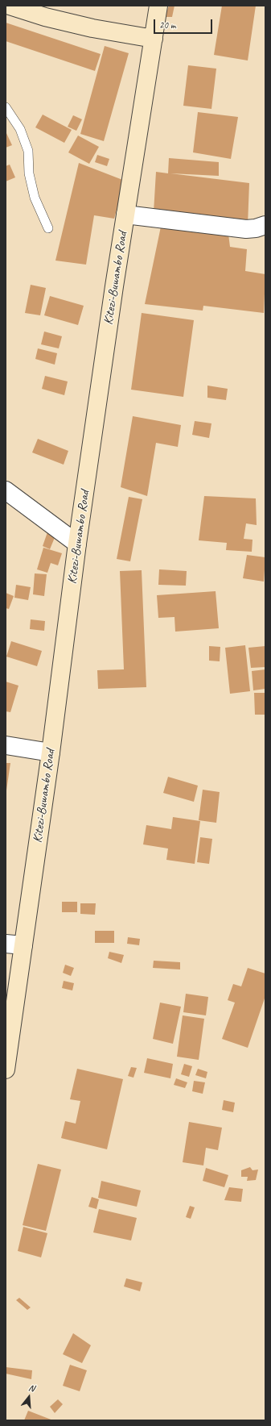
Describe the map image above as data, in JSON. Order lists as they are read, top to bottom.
{
  "streets": {
    "street": ["Kitezi-Buwambo Road"]
  },
  "scale_bar": "20 m",
  "north": "top"
}
